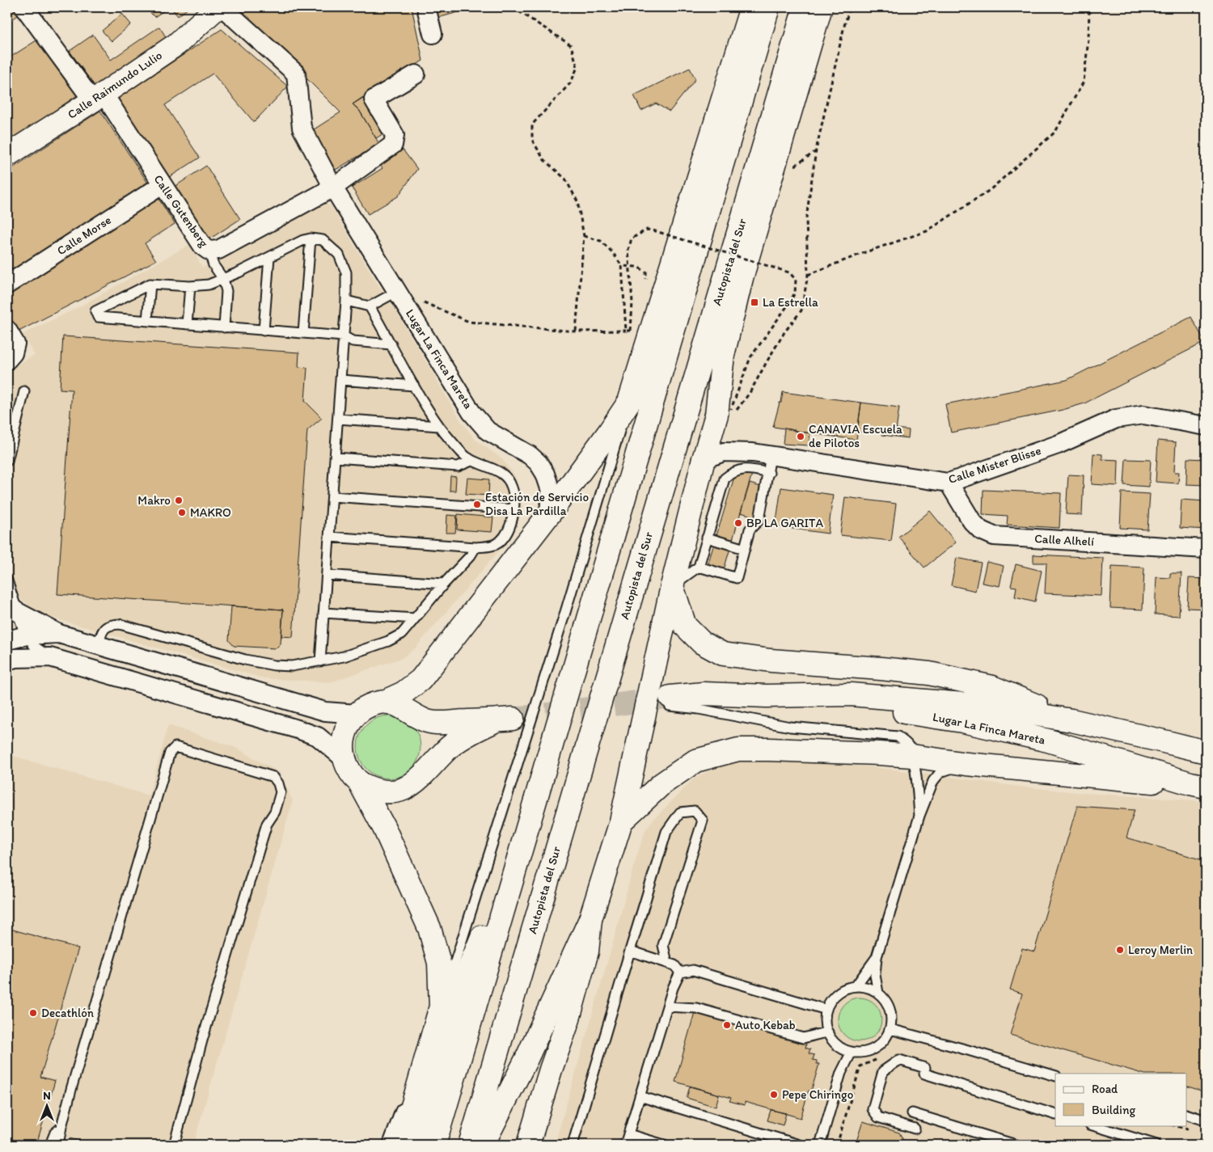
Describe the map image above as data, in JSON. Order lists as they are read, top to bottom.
{
  "streets": {
    "main road": ["Calle Raimundo Lulio", "Autopista del Sur", "Lugar La Finca Mareta"],
    "street": [
      "Calle Gutenberg",
      "Calle Morse",
      "Calle Mister Blisse",
      "Calle Alhelí"
    ]
  },
  "crossings": [
    ["Calle Raimundo Lulio", "Calle Gutenberg"],
    ["Calle Gutenberg", "Calle Morse"],
    ["Calle Gutenberg", "Lugar La Finca Mareta"],
    ["Calle Mister Blisse", "Calle Alhelí"]
  ],
  "places": {
    "transit": ["La Estrella"],
    "other": [
      "CANAVIA Escuela de Pilotos",
      "Makro",
      "Estación de Servicio Disa La Pardilla",
      "MAKRO",
      "BP LA GARITA",
      "Leroy Merlin",
      "Decathlón",
      "Auto Kebab",
      "Pepe Chiringo"
    ]
  },
  "legend": ["Road", "Building"],
  "north": "top"
}
